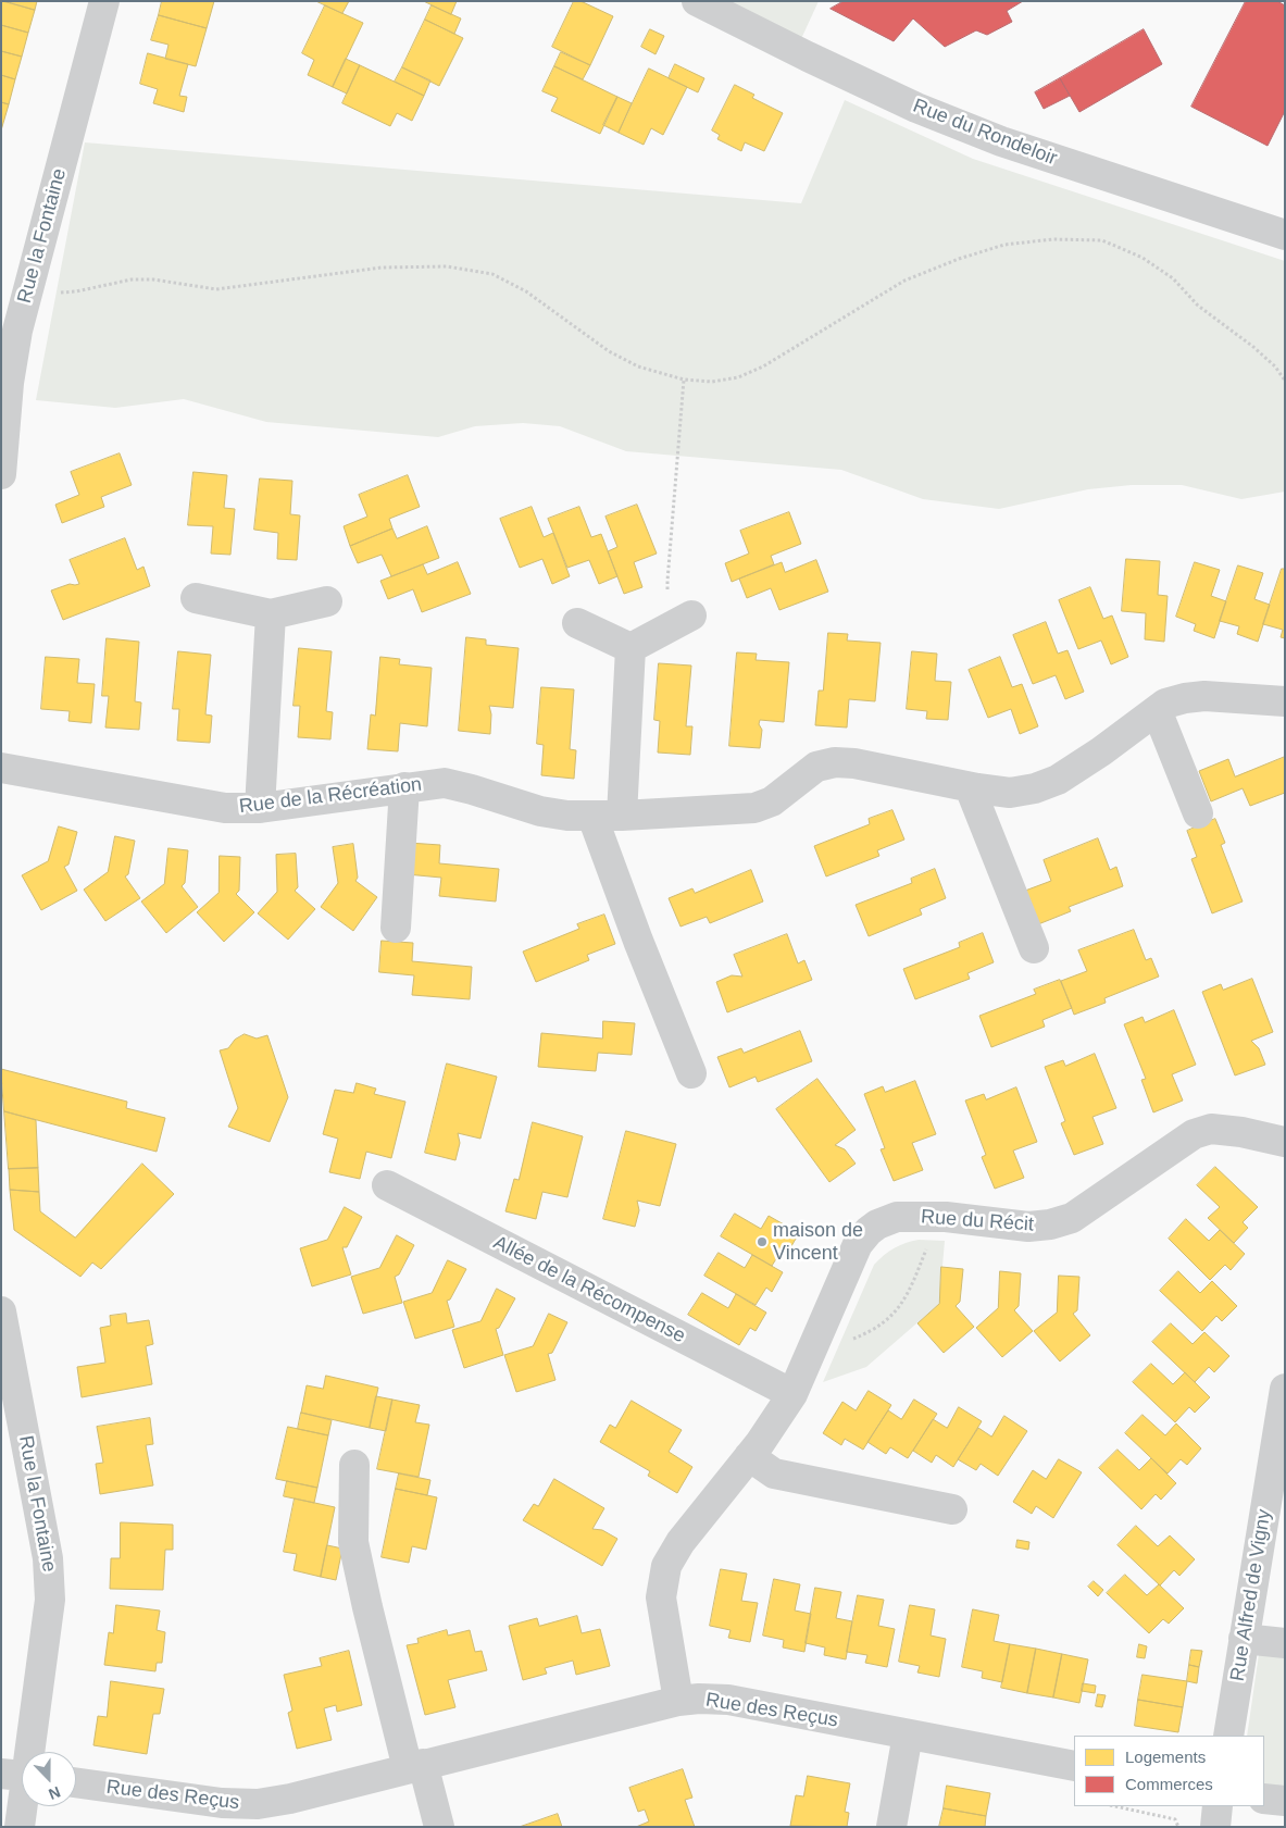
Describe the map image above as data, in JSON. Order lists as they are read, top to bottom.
{
  "streets": {
    "street": [
      "Rue du Rondeloir",
      "Rue la Fontaine",
      "Rue de la Récréation",
      "Rue du Récit",
      "Allée de la Récompense",
      "Rue Alfred de Vigny",
      "Rue des Reçus"
    ]
  },
  "crossings": [
    ["Rue du Récit", "Allée de la Récompense"],
    ["Rue du Récit", "Rue des Reçus"]
  ],
  "places": ["maison de Vincent"],
  "legend": ["Logements", "Commerces"],
  "north": "bottom"
}
